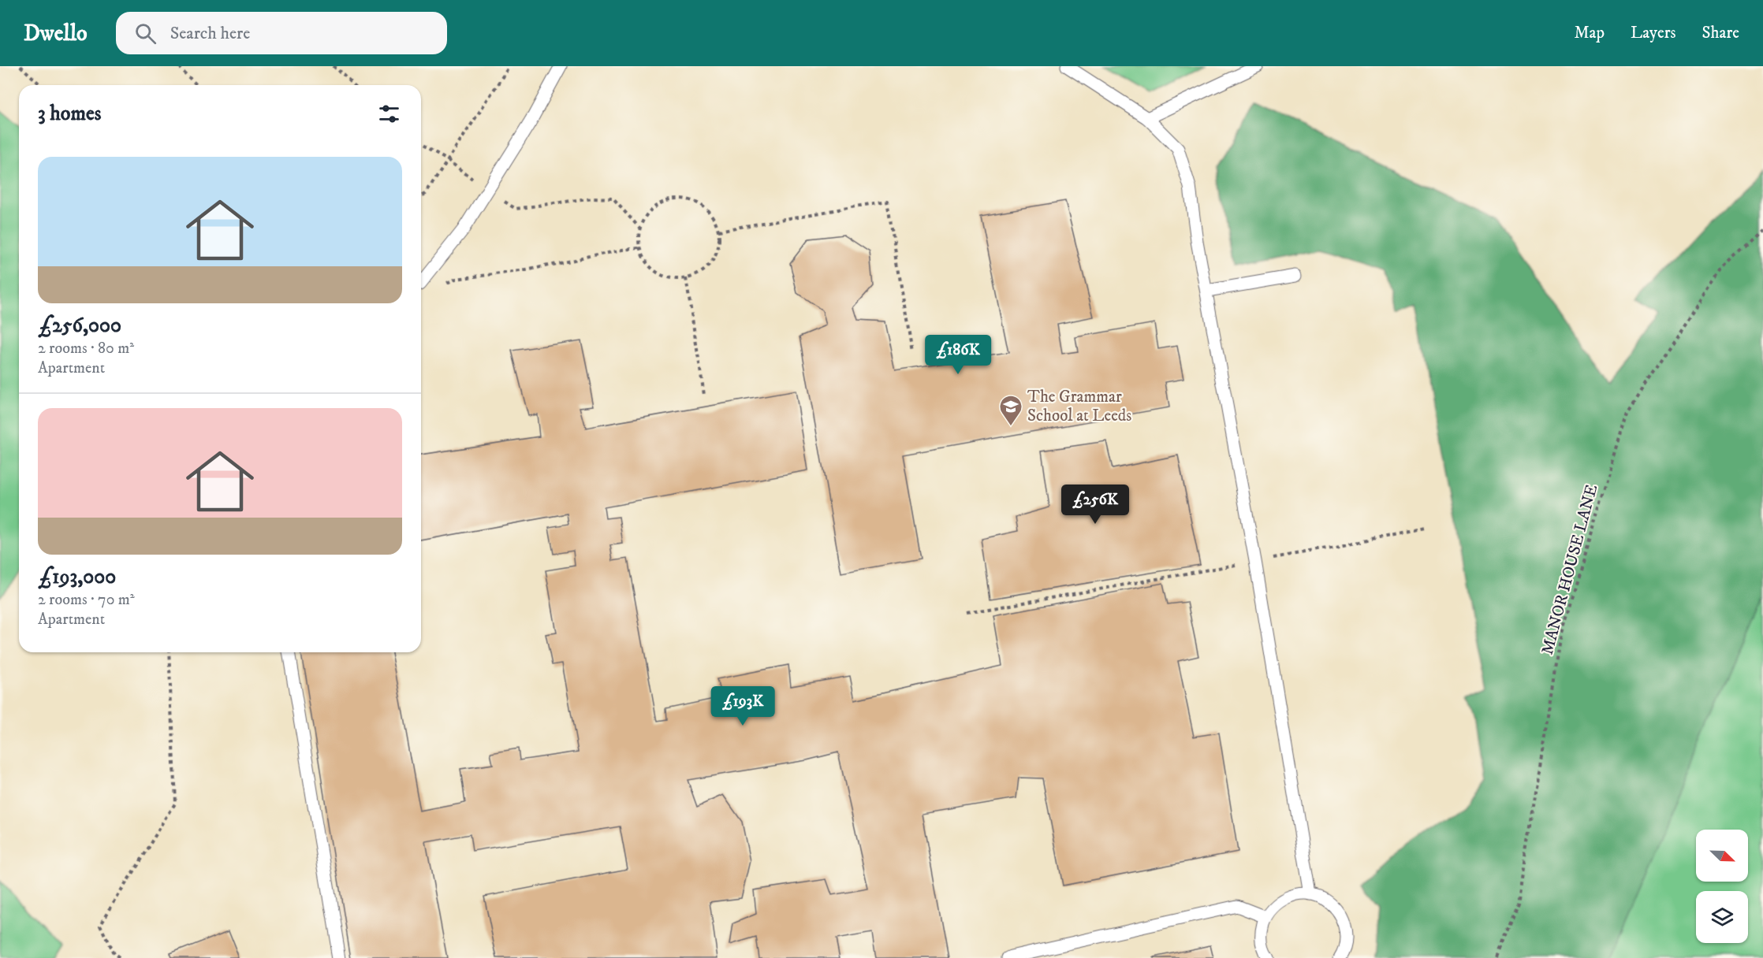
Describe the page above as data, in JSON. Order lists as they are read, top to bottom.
{
  "streets": {
    "path": ["MANOR HOUSE LANE"]
  },
  "places": {
    "school or university": ["The Grammar School at Leeds"]
  },
  "north": "bottom right",
  "page": {
    "header": "Dwello",
    "search": "Search here",
    "nav": ["Map", "Layers", "Share"],
    "heading": "3 homes",
    "list": [
      {
        "name": "£256,000",
        "note": "2 rooms · 80 m² · Apartment"
      },
      {
        "name": "£193,000",
        "note": "2 rooms · 70 m² · Apartment"
      }
    ],
    "price": ["£186K", "£256K", "£193K"]
  }
}
